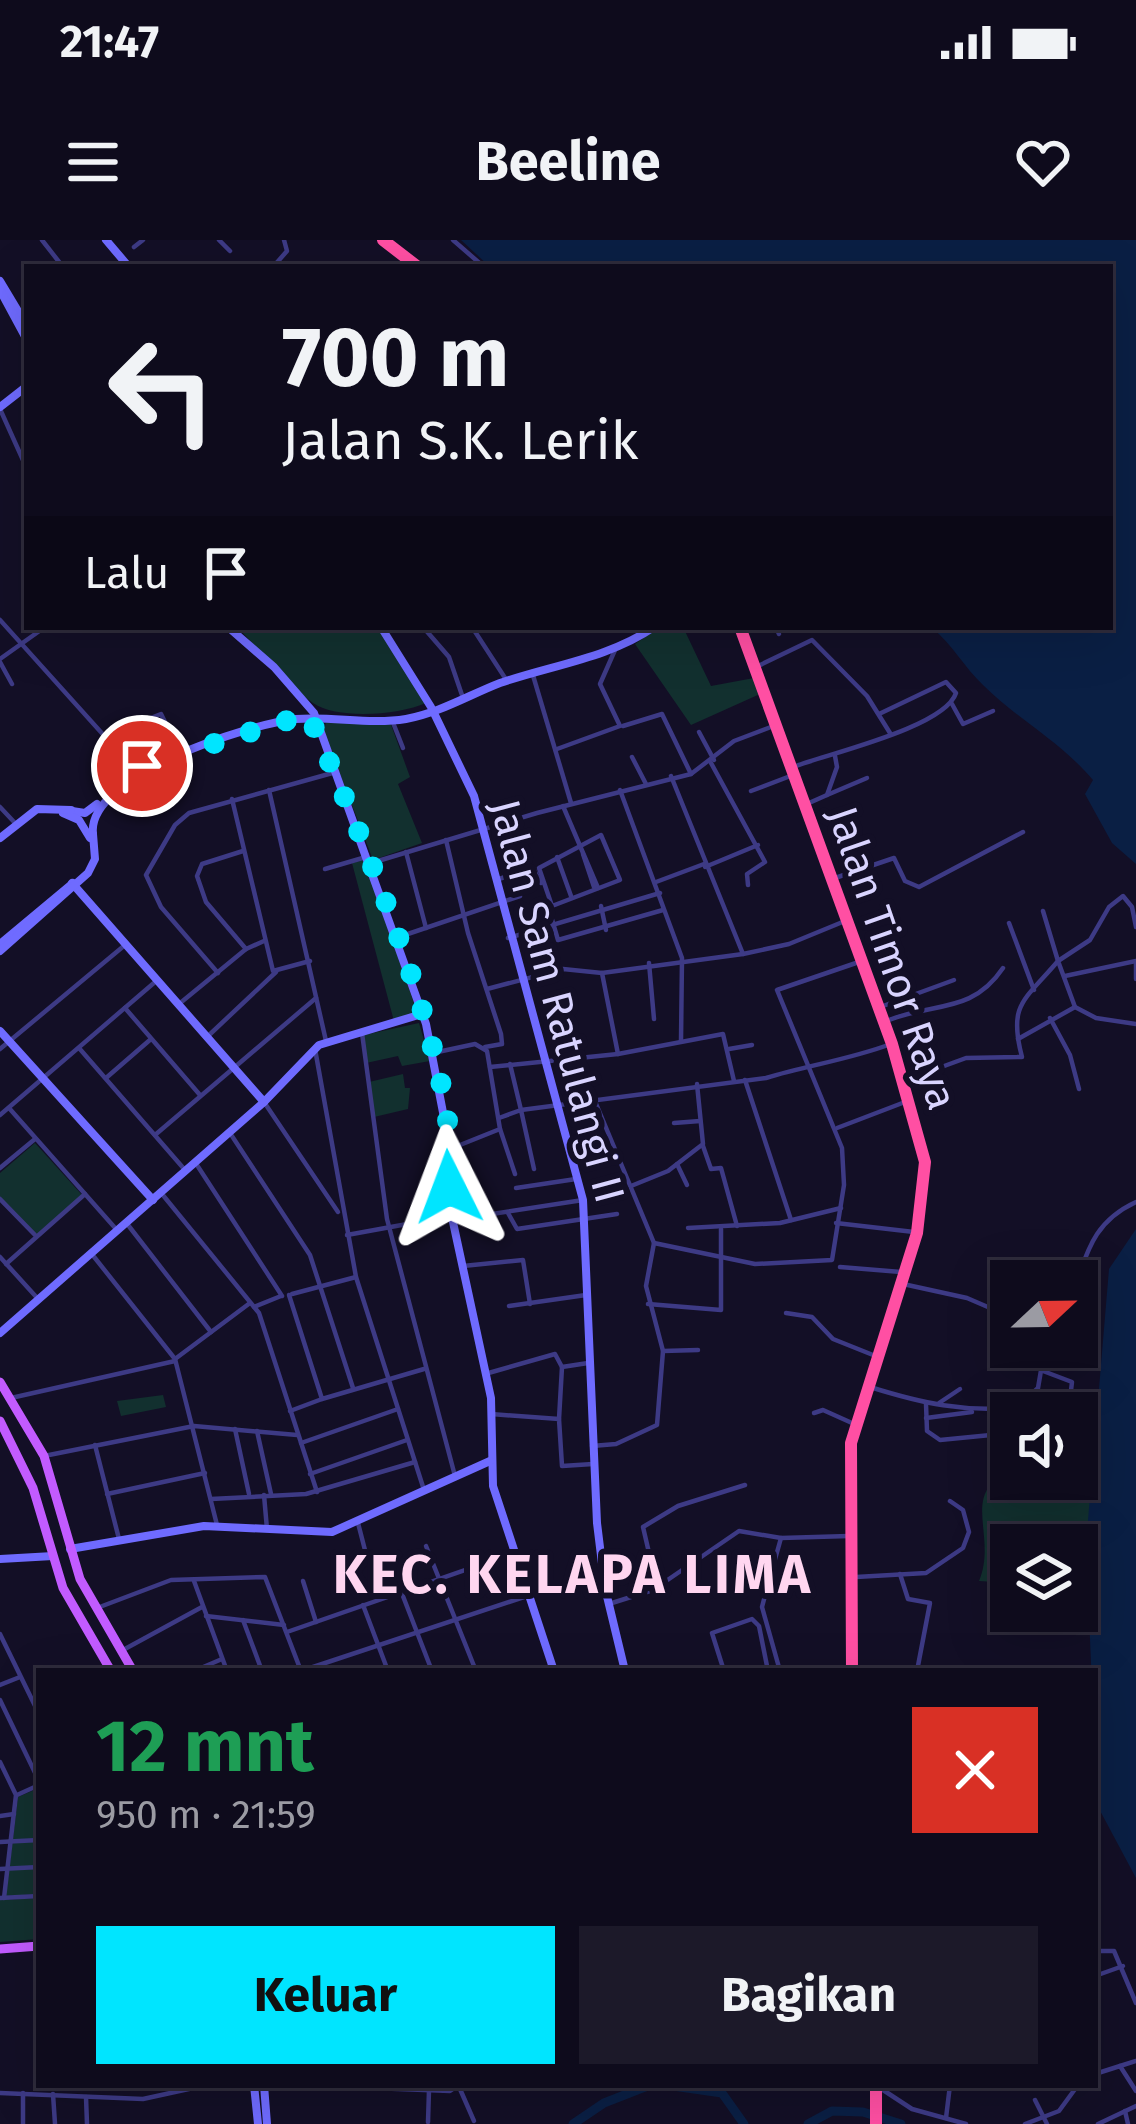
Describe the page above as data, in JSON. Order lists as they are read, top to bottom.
{
  "streets": {
    "highway": ["Jalan Timor Raya"],
    "main road": ["Jalan Sam Ratulangi II"]
  },
  "districts": ["KEC. KELAPA LIMA"],
  "north": "right",
  "page": {
    "status": "21:47",
    "header": "Beeline",
    "turn": ["700 m", "Jalan S.K. Lerik"],
    "then": "Lalu",
    "heading": ["12 mnt", "950 m · 21:59"],
    "buttons": ["Keluar", "Bagikan"]
  }
}
